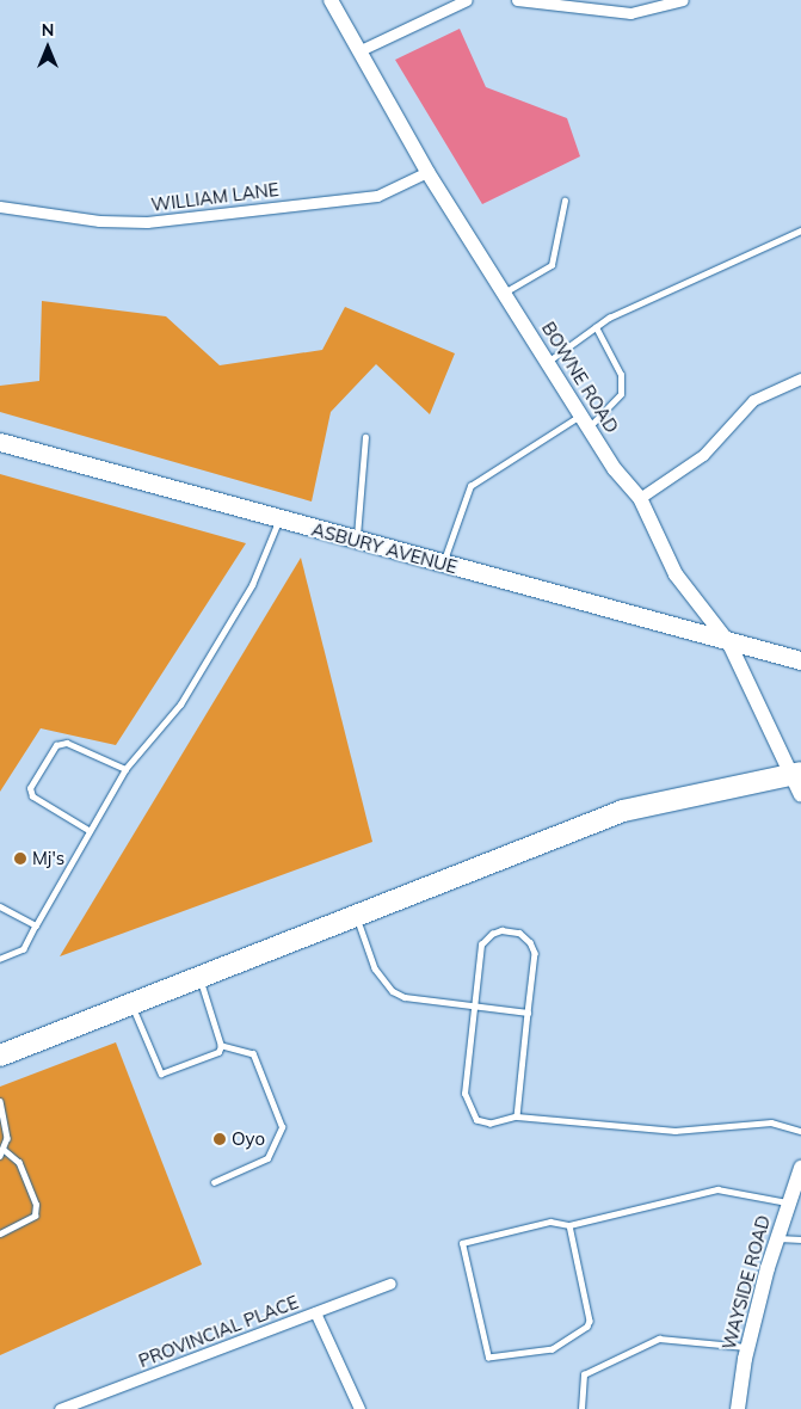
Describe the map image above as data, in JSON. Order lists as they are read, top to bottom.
{
  "streets": {
    "main road": ["ASBURY AVENUE"],
    "street": [
      "WILLIAM LANE",
      "BOWNE ROAD",
      "WAYSIDE ROAD",
      "PROVINCIAL PLACE"
    ]
  },
  "crossings": [
    ["WILLIAM LANE", "BOWNE ROAD"],
    ["BOWNE ROAD", "ASBURY AVENUE"]
  ],
  "places": ["Mj's", "Oyo"],
  "north": "top"
}
